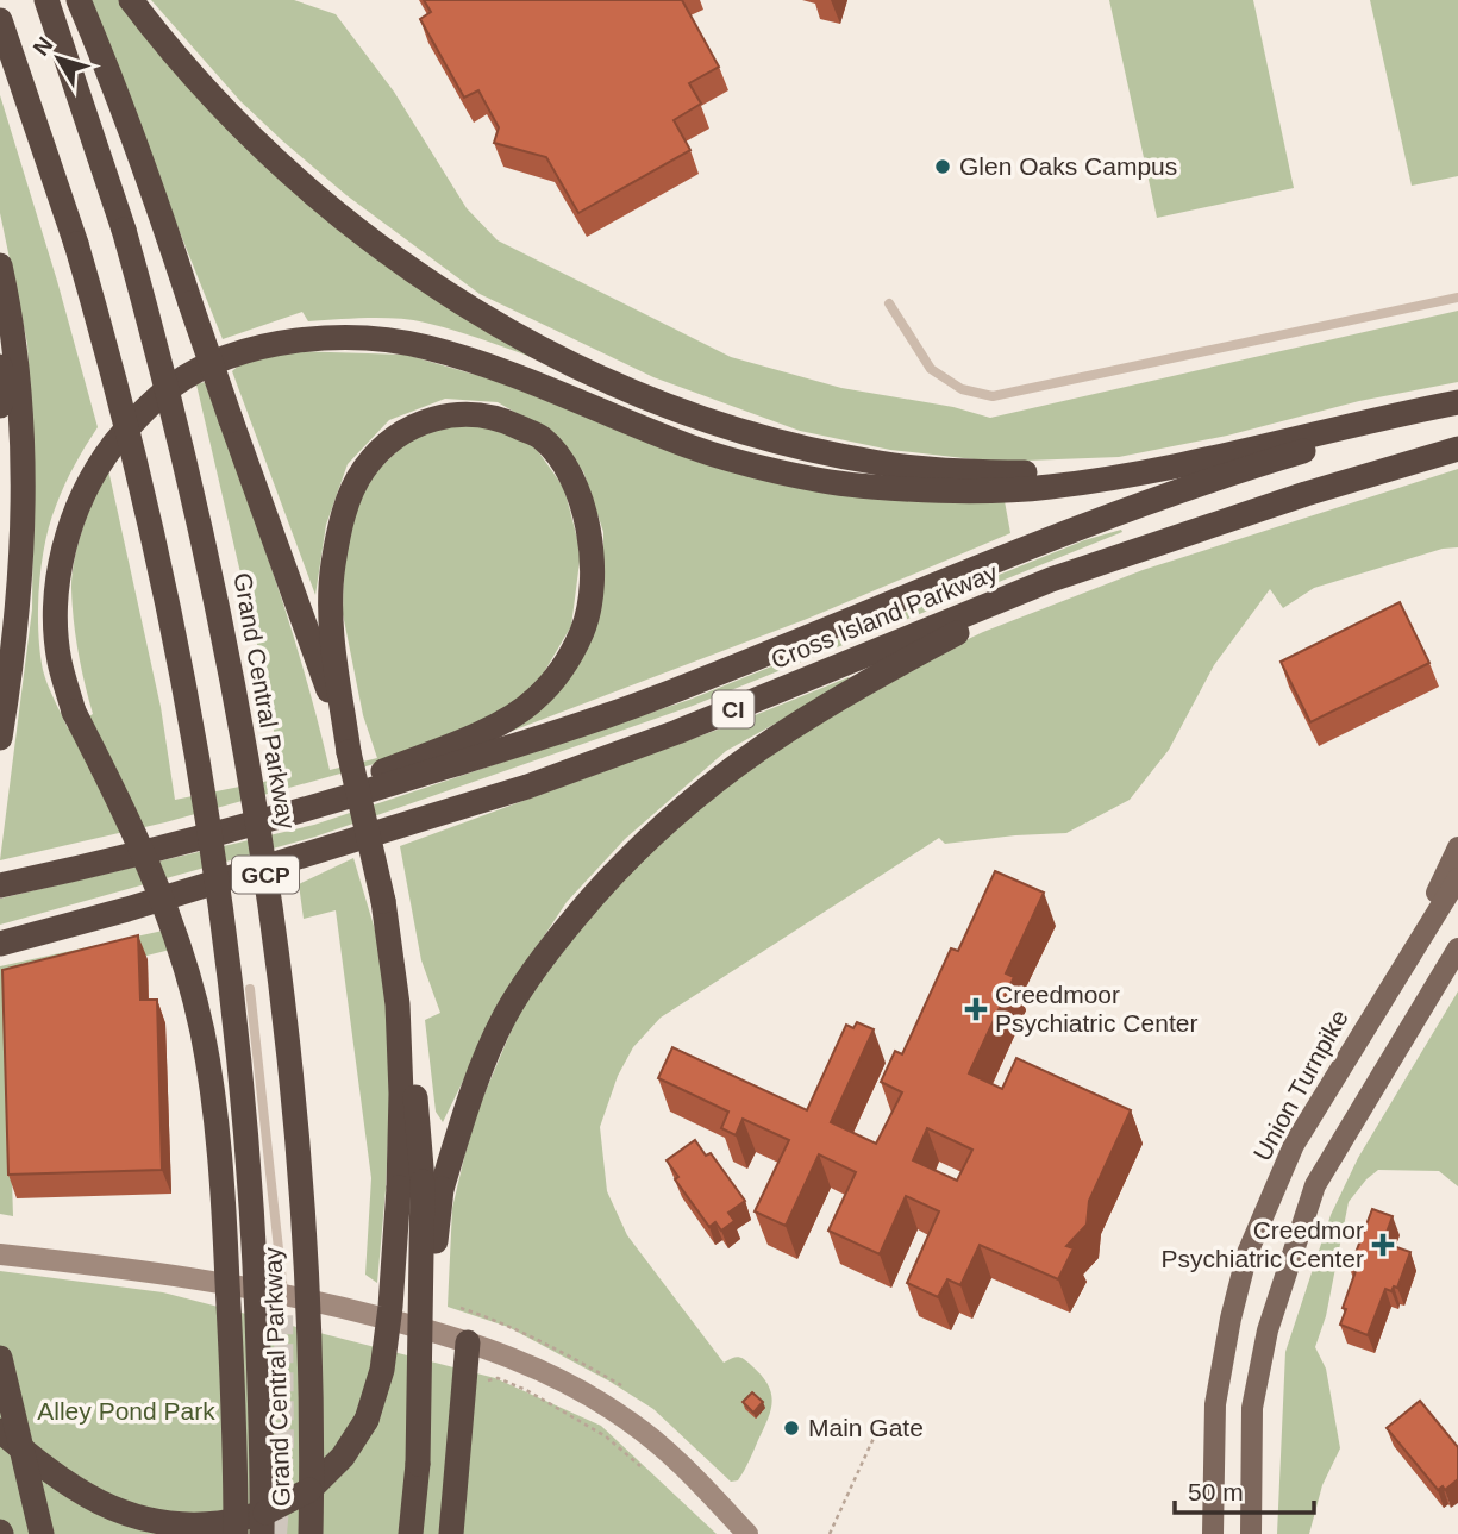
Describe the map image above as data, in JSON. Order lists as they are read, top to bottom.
{
  "streets": {
    "highway": [
      "Cross Island Parkway",
      "Grand Central Parkway",
      "CI",
      "GCP"
    ],
    "main road": ["Union Turnpike"]
  },
  "parks": ["Alley Pond Park"],
  "places": {
    "other": ["Glen Oaks Campus", "Main Gate"],
    "health": ["Creedmoor Psychiatric Center", "Creedmor Psychiatric Center"]
  },
  "scale_bar": "50 m",
  "north": "top left"
}
